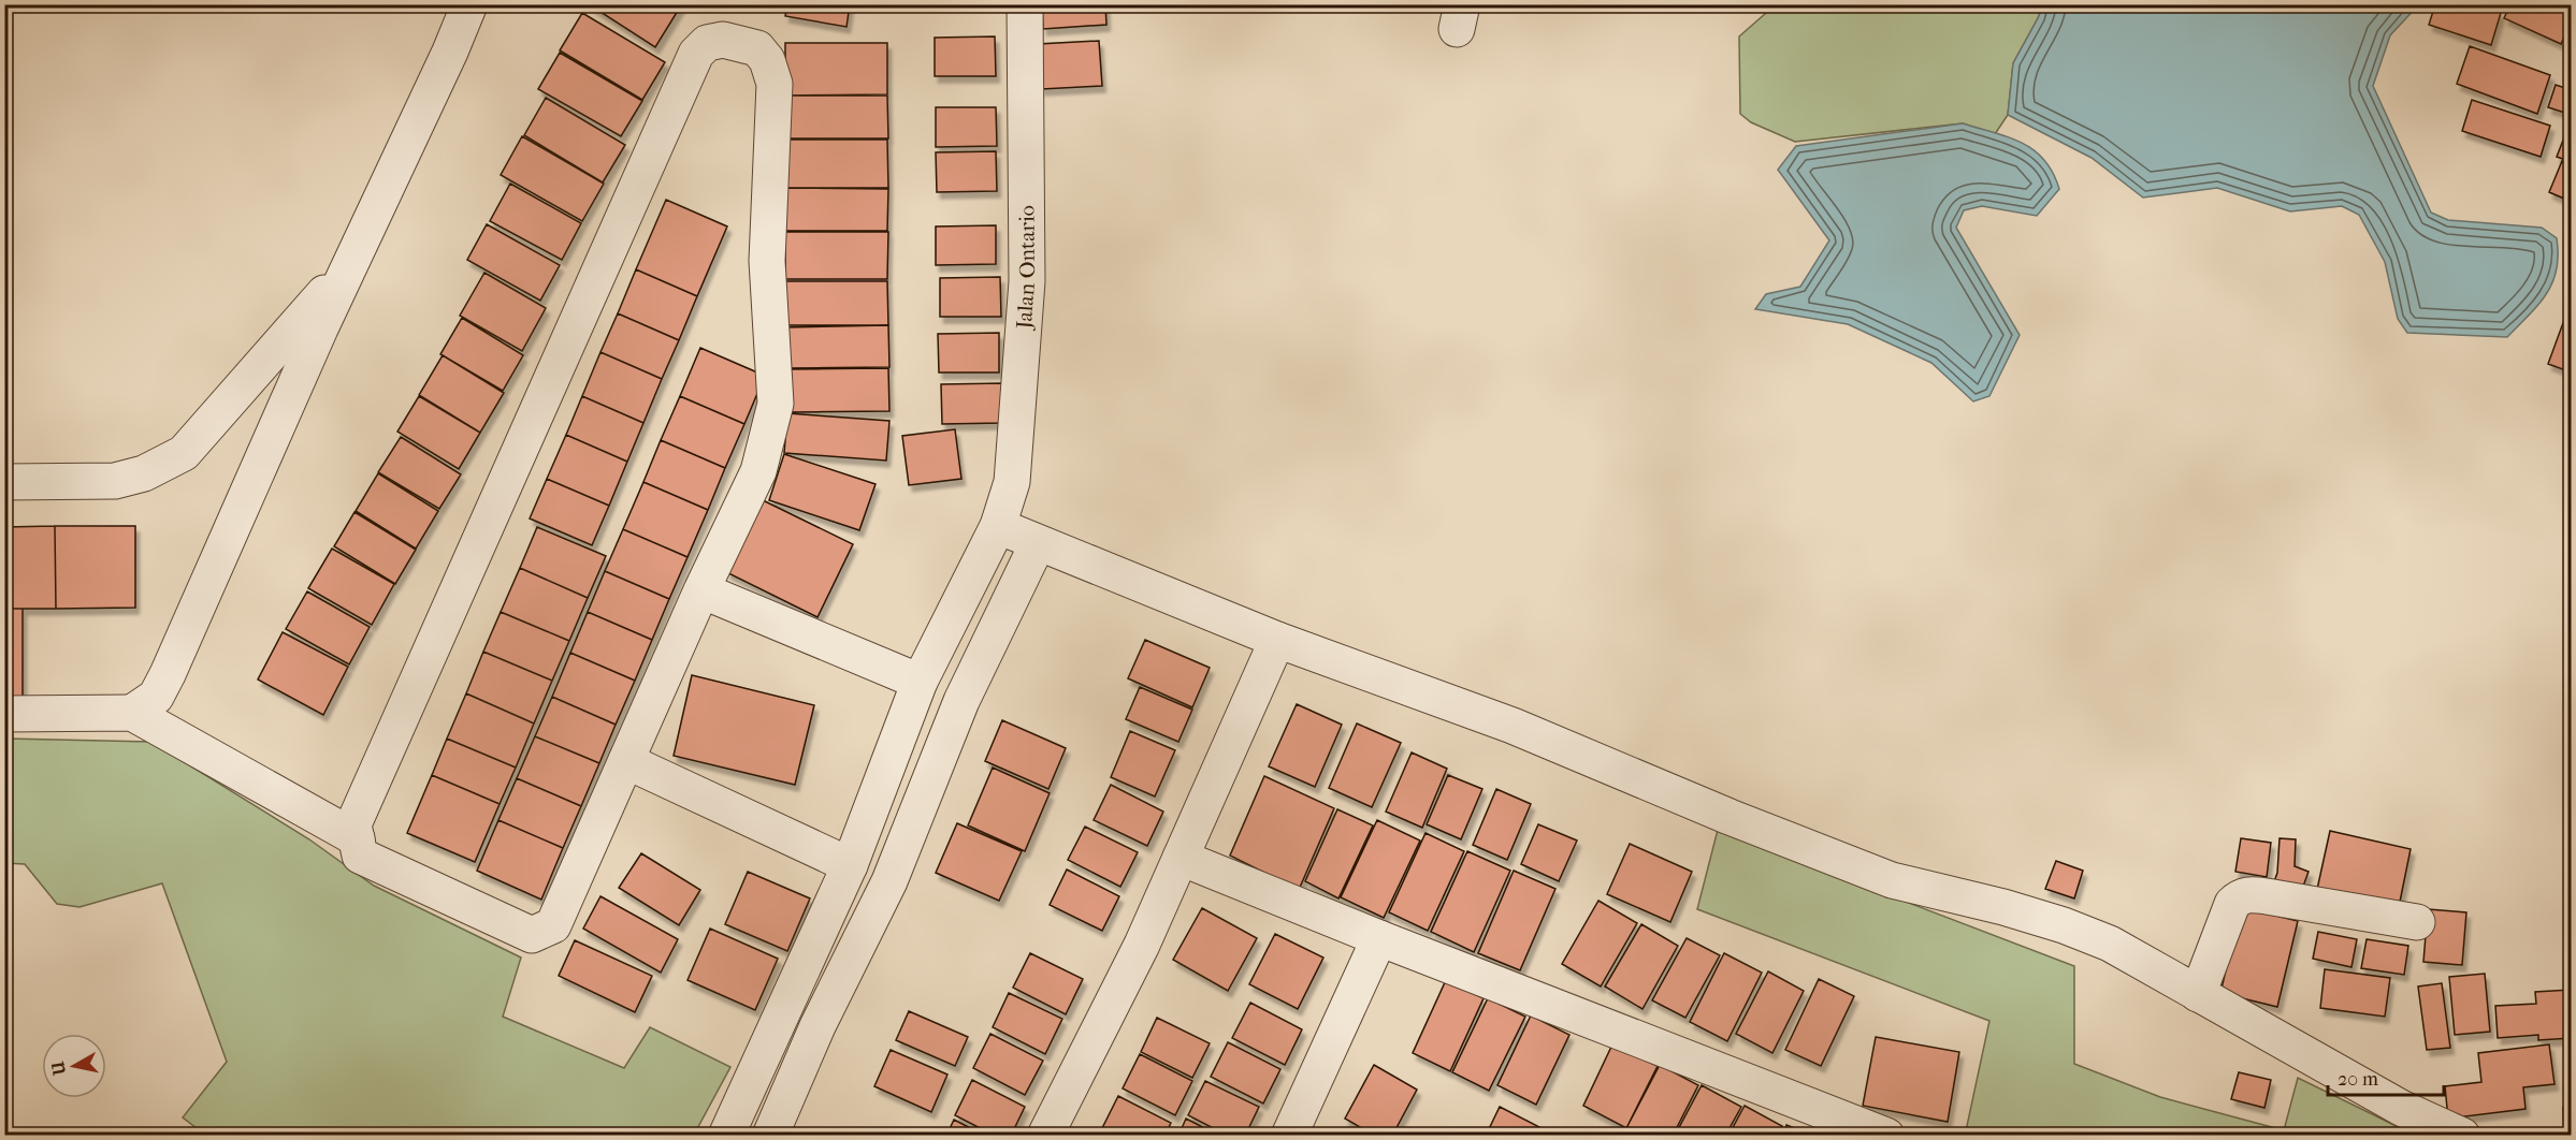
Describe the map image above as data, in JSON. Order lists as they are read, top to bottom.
{
  "streets": {
    "street": ["Jalan Ontario"]
  },
  "scale_bar": "20 m",
  "north": "left"
}
